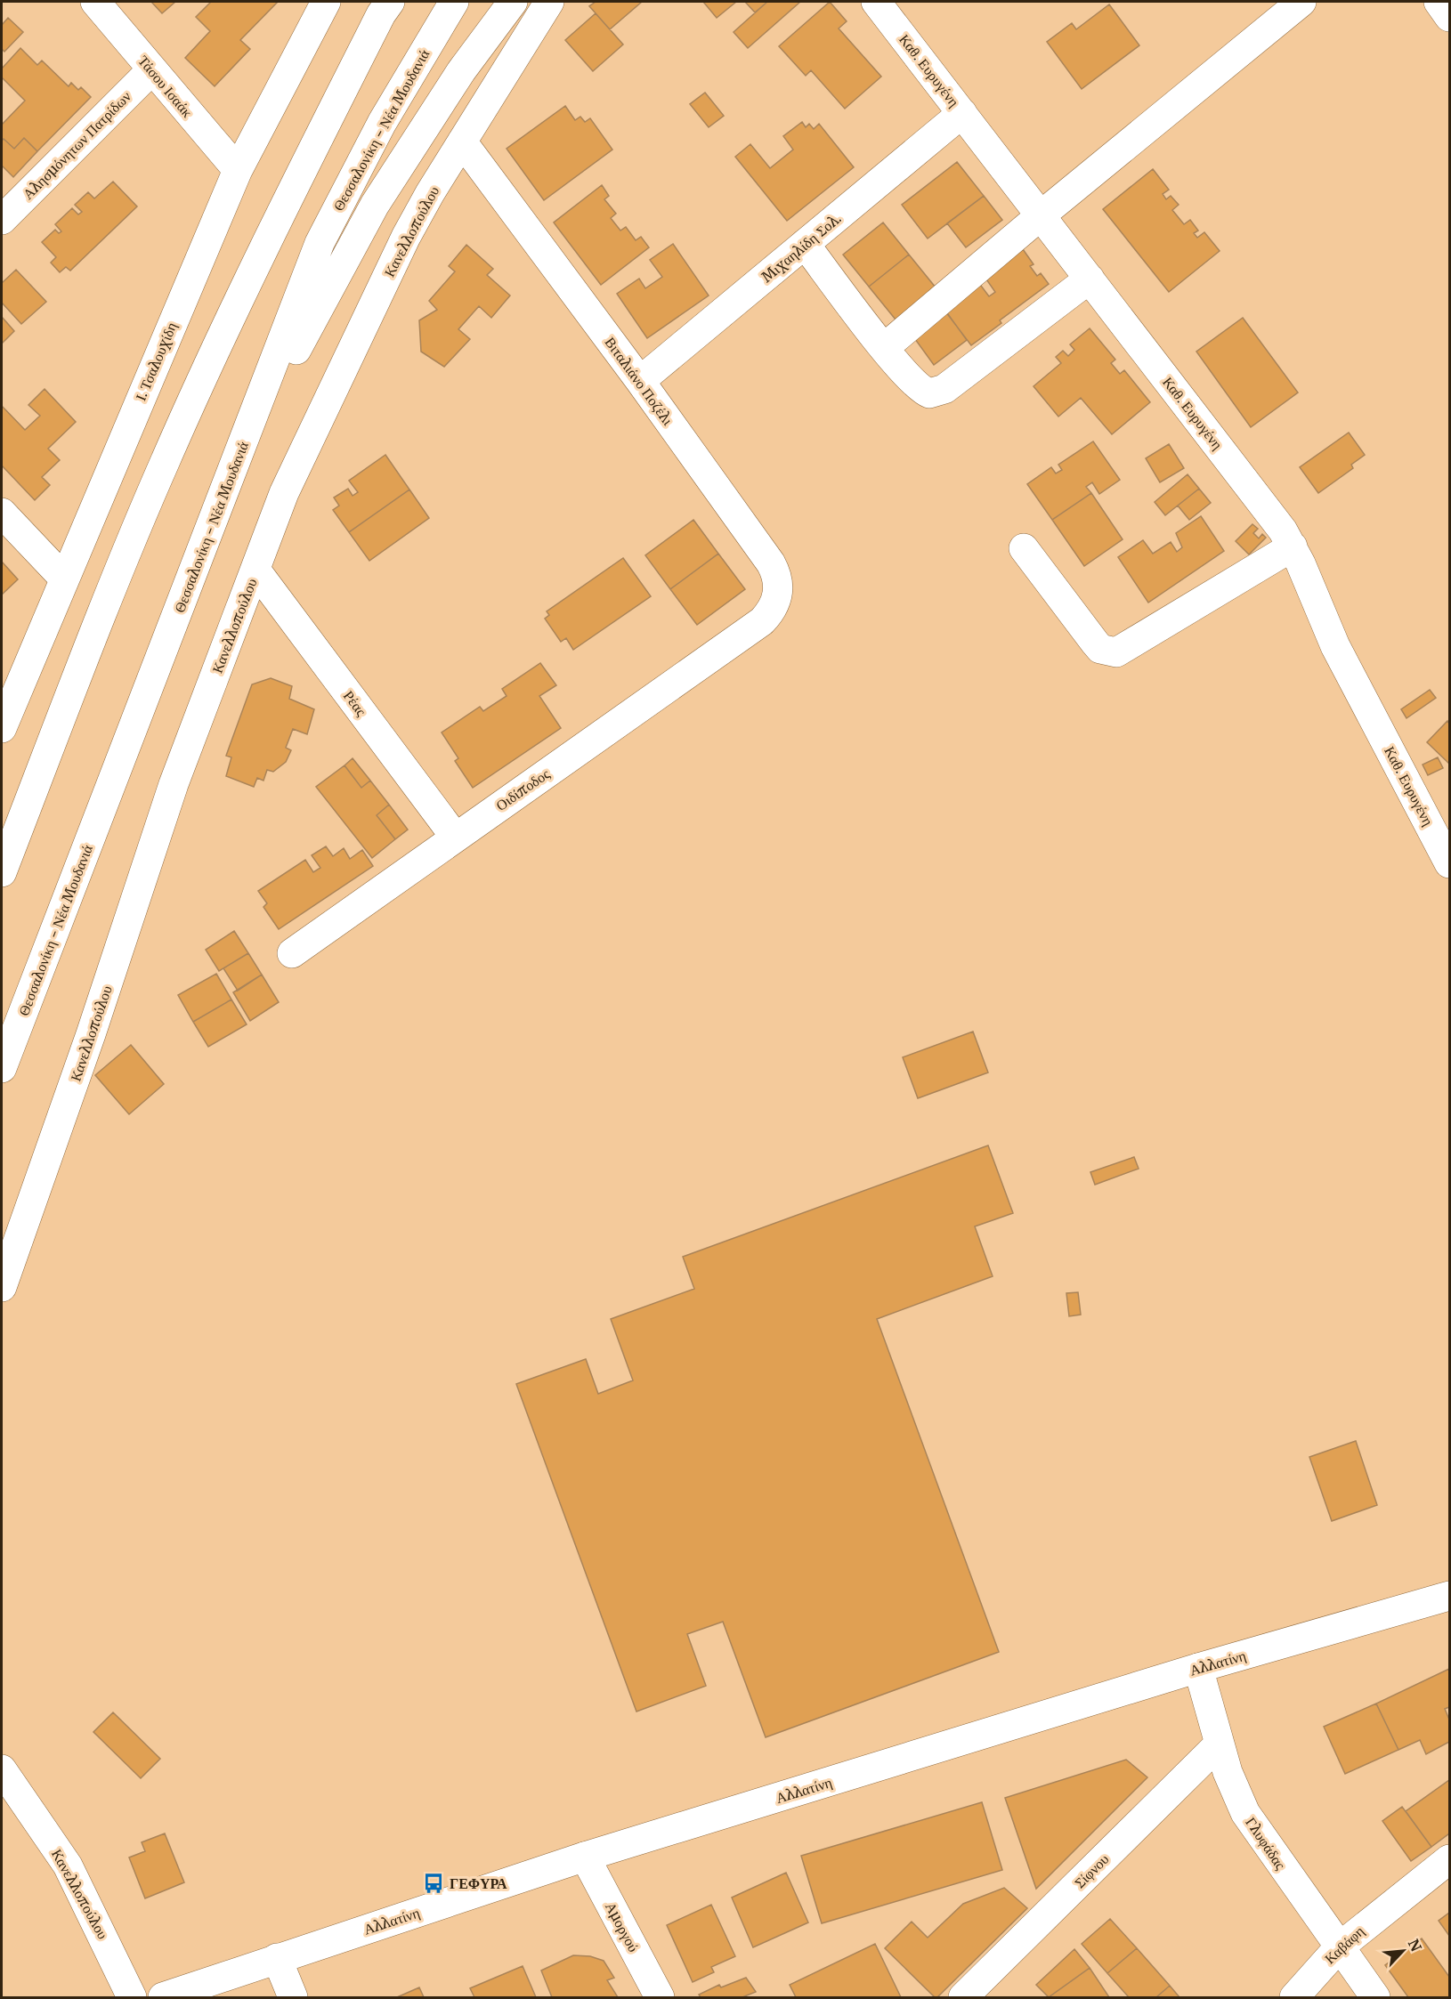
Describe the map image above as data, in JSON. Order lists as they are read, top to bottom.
{
  "streets": {
    "main road": [
      "Καθ. Ευρυγένη",
      "Τάσου Ισαάκ",
      "Θεσσαλονίκη - Νέα Μουδανιά",
      "Αλησμόνητων Πατρίδων",
      "Κανελλοπούλου",
      "Μιχαηλίδη Σολ.",
      "Ι. Τσαλουχίδη",
      "Βιταλιάνο Ποζέλι",
      "Ρέας",
      "Οιδίποδος",
      "Αλλατίνη",
      "Γλυφάδας",
      "Σίφνου",
      "Αμοργού",
      "Καβάφη"
    ]
  },
  "crossings": [
    ["Καθ. Ευρυγένη", "Μιχαηλίδη Σολ."],
    ["Τάσου Ισαάκ", "Αλησμόνητων Πατρίδων"],
    ["Τάσου Ισαάκ", "Ι. Τσαλουχίδη"],
    ["Κανελλοπούλου", "Βιταλιάνο Ποζέλι"],
    ["Κανελλοπούλου", "Ρέας"],
    ["Μιχαηλίδη Σολ.", "Βιταλιάνο Ποζέλι"],
    ["Βιταλιάνο Ποζέλι", "Οιδίποδος"],
    ["Ρέας", "Οιδίποδος"],
    ["Αλλατίνη", "Γλυφάδας"],
    ["Αλλατίνη", "Αμοργού"],
    ["Γλυφάδας", "Σίφνου"],
    ["Γλυφάδας", "Καβάφη"]
  ],
  "places": {
    "bus stop": ["ΓΕΦΥΡΑ"]
  },
  "north": "top right"
}
